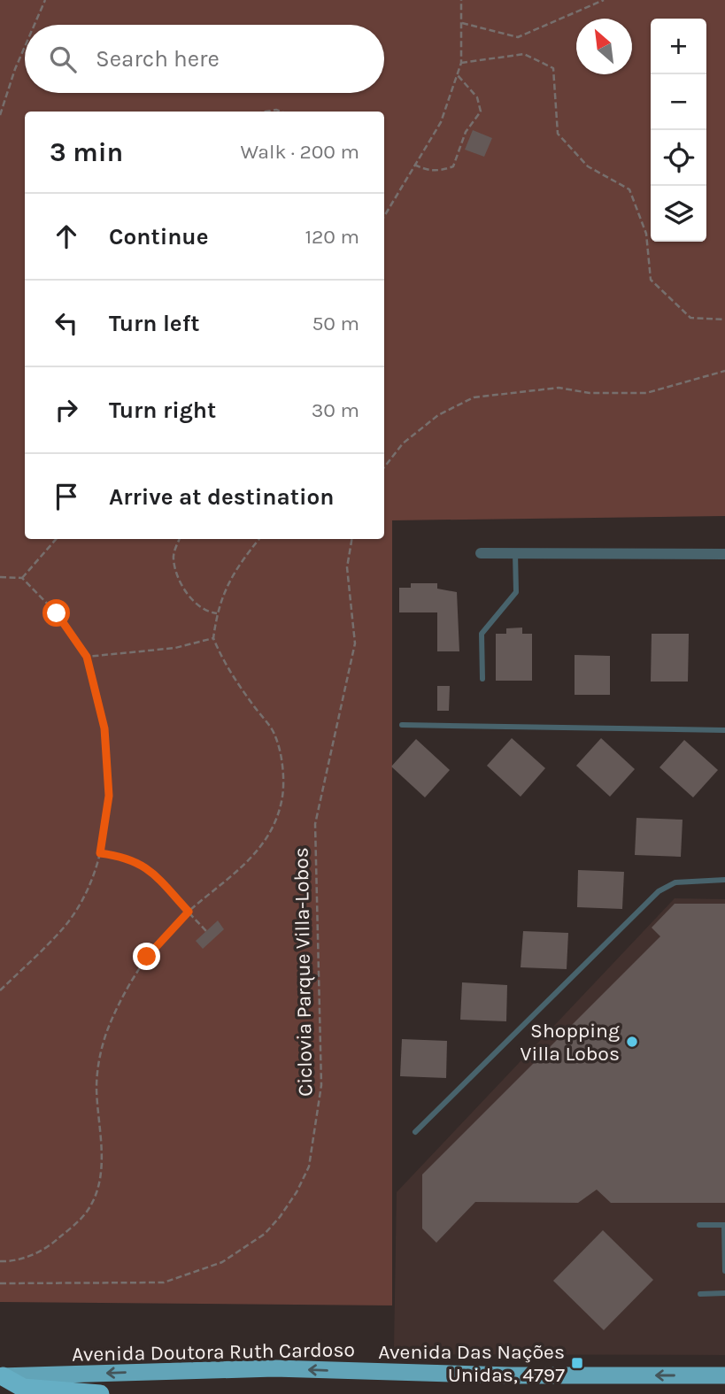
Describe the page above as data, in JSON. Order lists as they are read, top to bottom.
{
  "streets": {
    "highway": ["Avenida Doutora Ruth Cardoso"],
    "path": ["Ciclovia Parque Villa-Lobos"]
  },
  "one_way": ["Avenida Doutora Ruth Cardoso"],
  "places": {
    "other": ["Shopping Villa Lobos"],
    "transit": ["Avenida Das Nações Unidas, 4797"]
  },
  "north": "top left",
  "page": {
    "map_buttons": ["+", "−"],
    "search": "Search here",
    "heading": ["3 min", "Walk · 200 m"],
    "list": [
      ["Continue", "120 m"],
      ["Turn left", "50 m"],
      ["Turn right", "30 m"],
      "Arrive at destination"
    ]
  }
}
